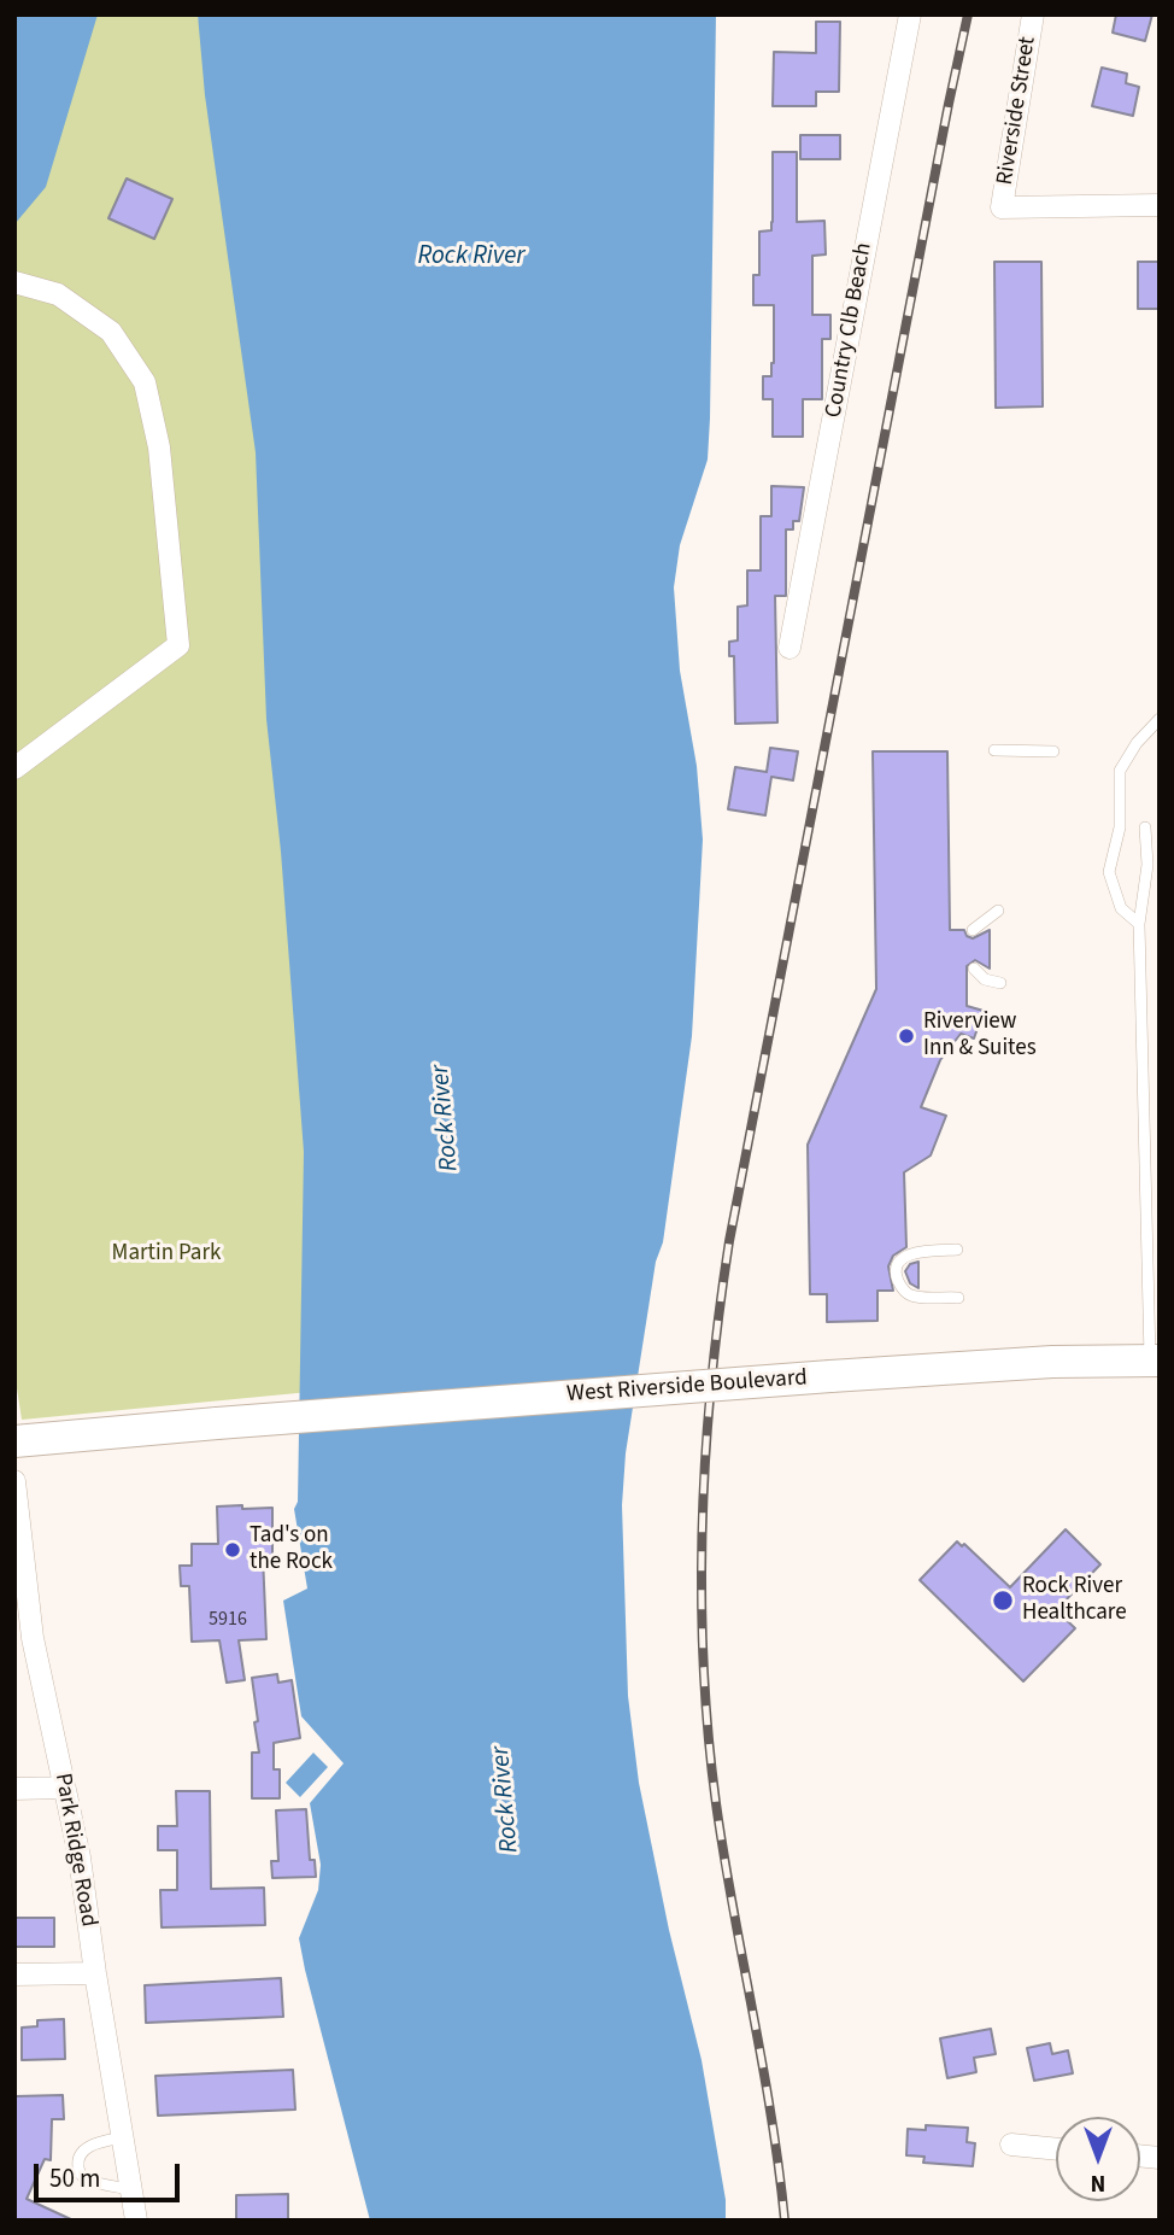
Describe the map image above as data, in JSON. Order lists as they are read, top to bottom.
{
  "streets": {
    "main road": ["West Riverside Boulevard"],
    "street": ["Riverside Street", "Country Clb Beach", "Park Ridge Road"]
  },
  "water": ["Rock River"],
  "parks": ["Martin Park"],
  "places": ["Riverview Inn & Suites", "Tad's on the Rock", "Rock River Healthcare"],
  "house_numbers": ["5916"],
  "scale_bar": "50 m",
  "north": "bottom"
}
